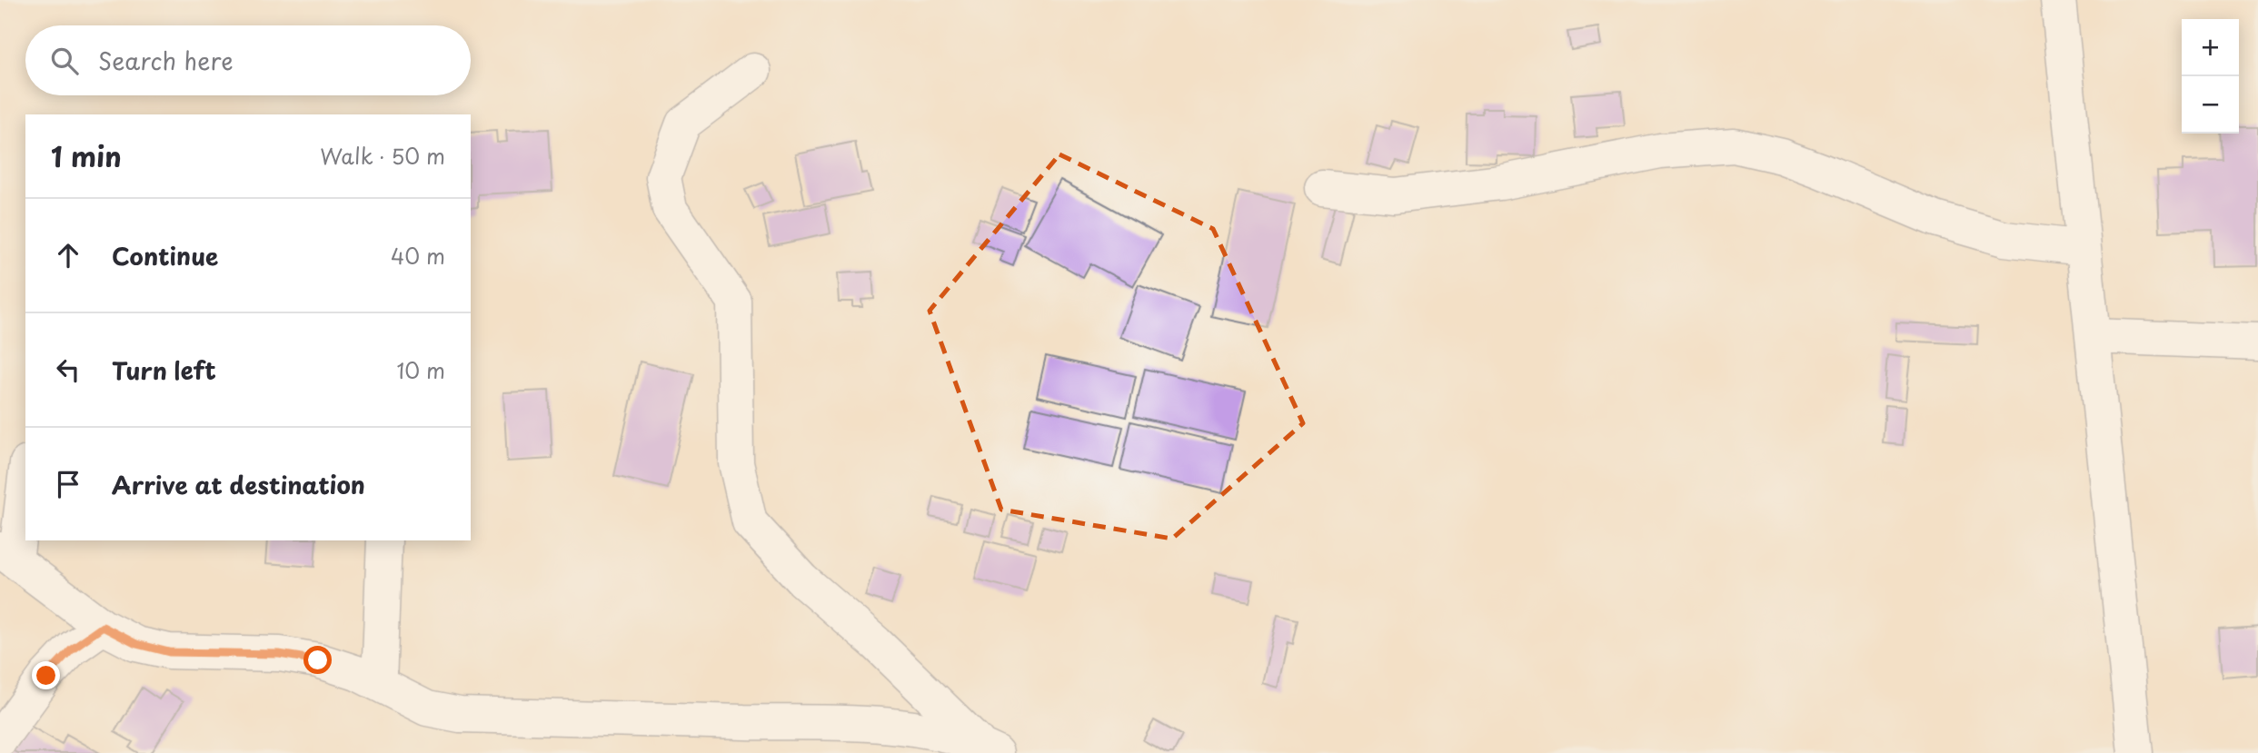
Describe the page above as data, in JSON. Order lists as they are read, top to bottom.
{
  "page": {
    "map_buttons": ["+", "−"],
    "search": "Search here",
    "heading": ["1 min", "Walk · 50 m"],
    "list": [
      ["Continue", "40 m"],
      ["Turn left", "10 m"],
      "Arrive at destination"
    ]
  }
}
